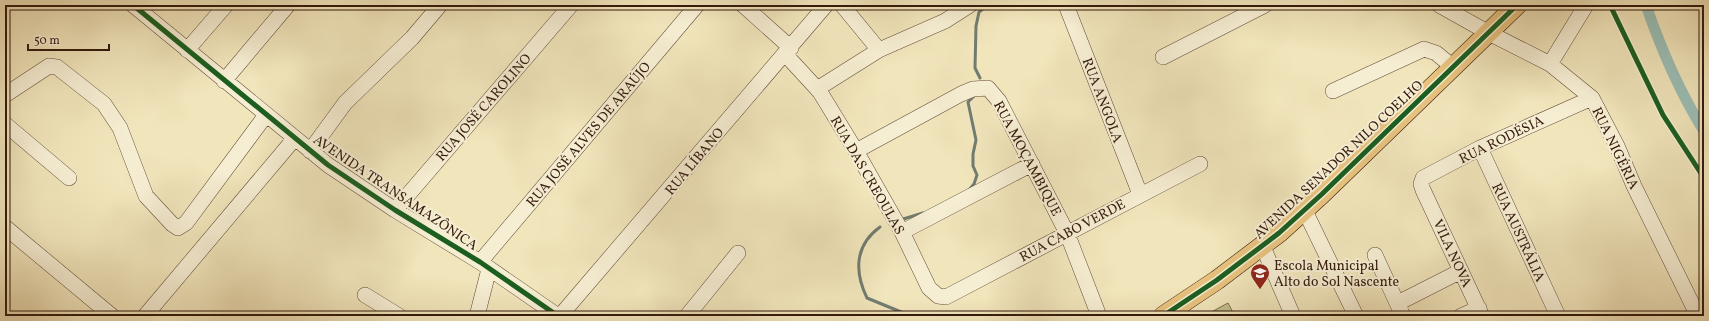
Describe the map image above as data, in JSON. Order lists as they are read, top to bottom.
{
  "streets": {
    "main road": ["AVENIDA SENADOR NILO COELHO"],
    "street": [
      "RUA ANGOLA",
      "RUA JOSÉ CAROLINO",
      "RUA JOSÉ ALVES DE ARAÚJO",
      "RUA RODÉSIA",
      "RUA NIGÉRIA",
      "RUA MOÇAMBIQUE",
      "RUA LÍBANO",
      "RUA DAS CREOULAS",
      "AVENIDA TRANSAMAZÔNICA",
      "RUA CABO VERDE",
      "RUA AUSTRÁLIA",
      "VILA NOVA"
    ]
  },
  "crossings": [
    ["RUA ANGOLA", "RUA CABO VERDE"],
    ["RUA JOSÉ CAROLINO", "AVENIDA TRANSAMAZÔNICA"],
    ["RUA JOSÉ ALVES DE ARAÚJO", "AVENIDA TRANSAMAZÔNICA"],
    ["RUA RODÉSIA", "RUA NIGÉRIA"],
    ["RUA RODÉSIA", "RUA AUSTRÁLIA"],
    ["RUA RODÉSIA", "VILA NOVA"],
    ["RUA NIGÉRIA", "AVENIDA SENADOR NILO COELHO"],
    ["RUA MOÇAMBIQUE", "RUA DAS CREOULAS"],
    ["RUA MOÇAMBIQUE", "RUA CABO VERDE"],
    ["RUA LÍBANO", "RUA DAS CREOULAS"],
    ["RUA LÍBANO", "AVENIDA TRANSAMAZÔNICA"],
    ["RUA DAS CREOULAS", "RUA CABO VERDE"]
  ],
  "places": {
    "school or university": ["Escola Municipal Alto do Sol Nascente"]
  },
  "scale_bar": "50 m"
}
